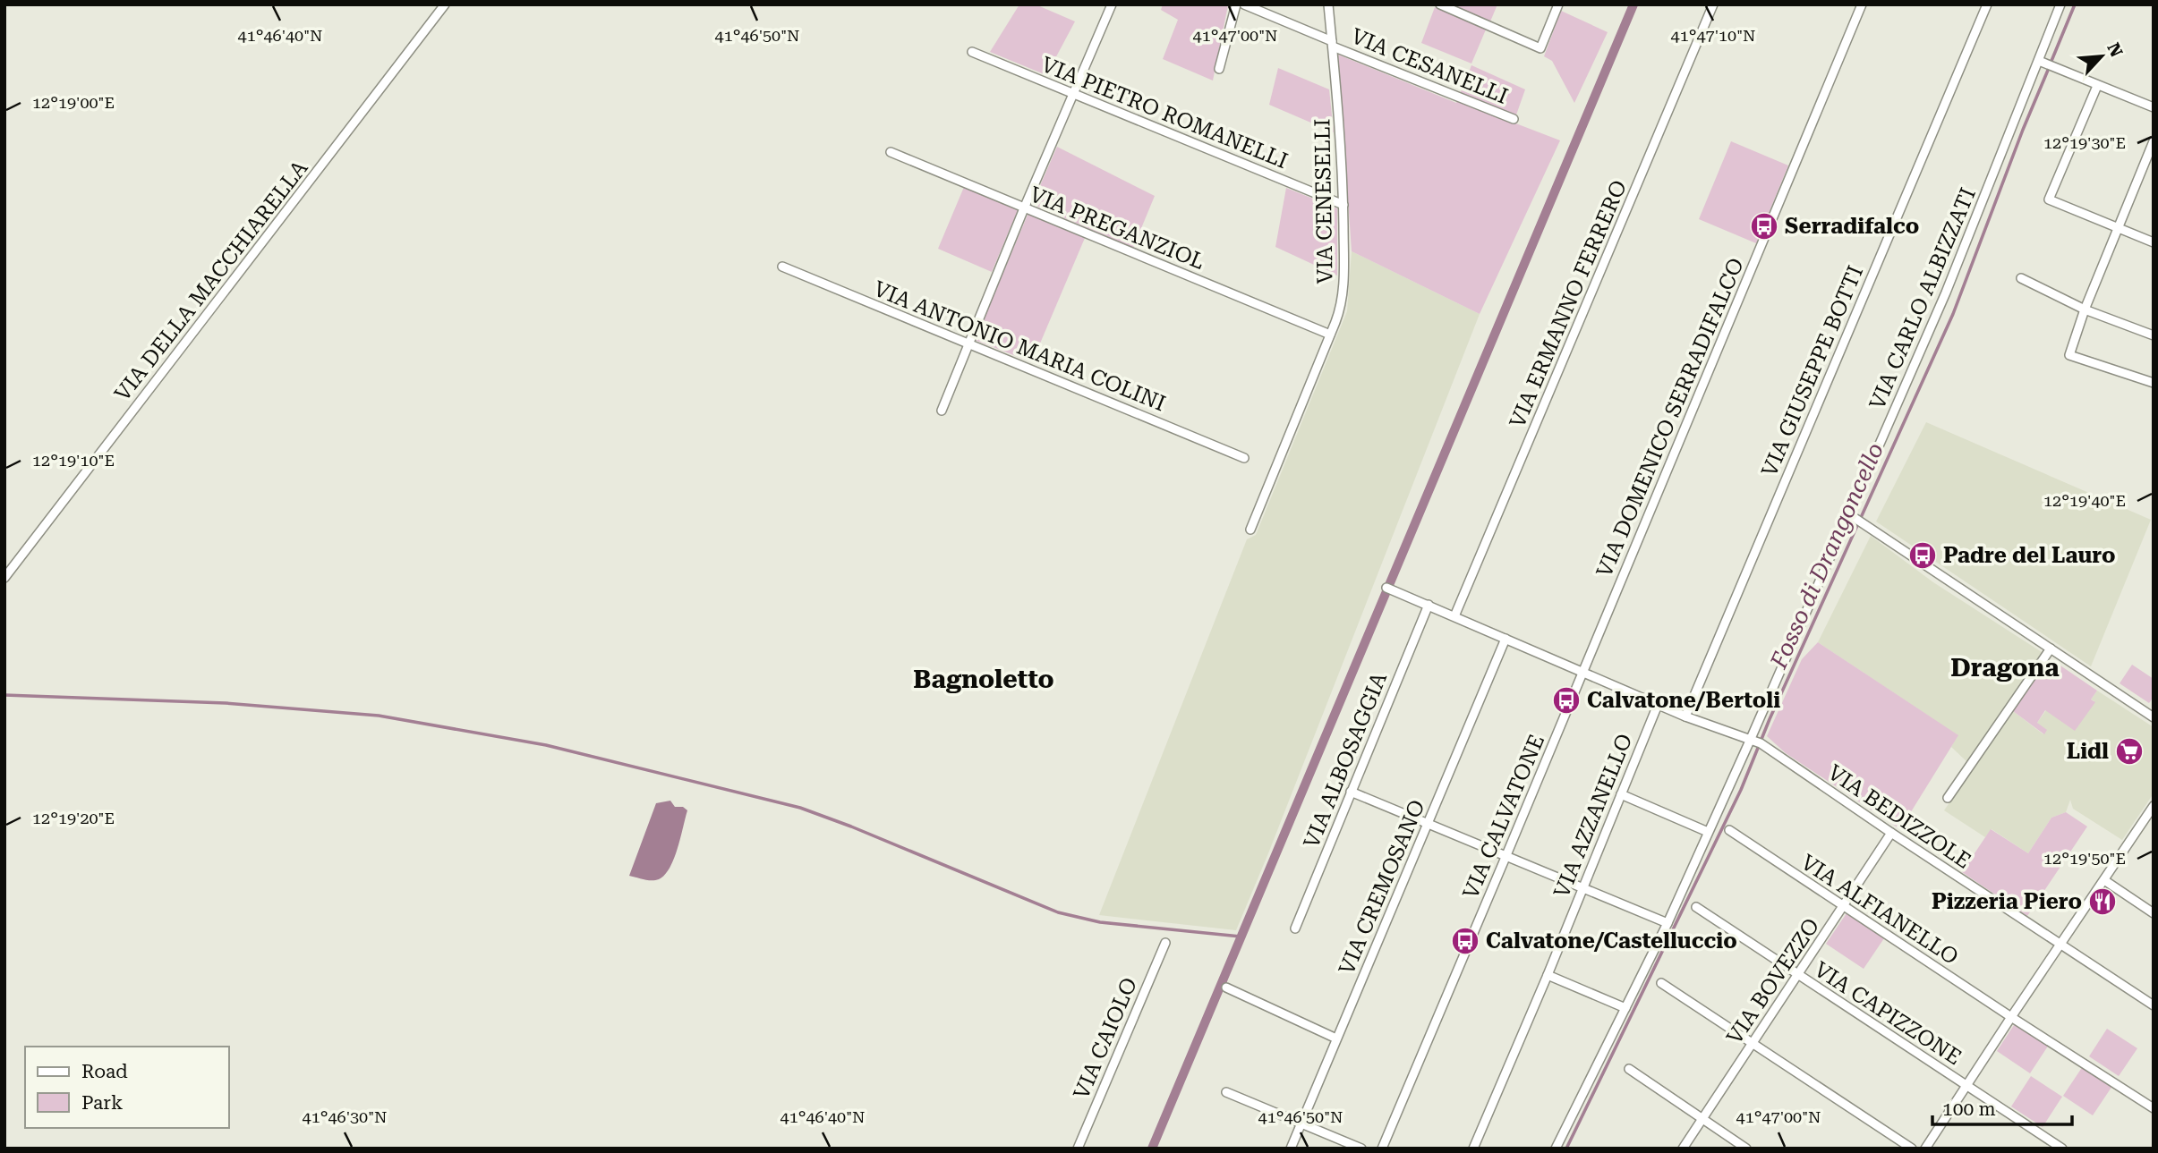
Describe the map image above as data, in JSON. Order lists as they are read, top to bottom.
{
  "streets": {
    "street": [
      "VIA CESANELLI",
      "VIA PIETRO ROMANELLI",
      "VIA CENESELLI",
      "VIA PREGANZIOL",
      "VIA DELLA MACCHIARELLA",
      "VIA CARLO ALBIZZATI",
      "VIA ERMANNO FERRERO",
      "VIA ANTONIO MARIA COLINI",
      "VIA GIUSEPPE BOTTI",
      "VIA DOMENICO SERRADIFALCO",
      "VIA ALBOSAGGIA",
      "VIA AZZANELLO",
      "VIA CALVATONE",
      "VIA BEDIZZOLE",
      "VIA CREMOSANO",
      "VIA ALFIANELLO",
      "VIA BOVEZZO",
      "VIA CAPIZZONE",
      "VIA CAIOLO"
    ]
  },
  "crossings": [
    ["VIA CESANELLI", "VIA CENESELLI"],
    ["VIA PIETRO ROMANELLI", "VIA CENESELLI"],
    ["VIA CENESELLI", "VIA PREGANZIOL"],
    ["VIA CARLO ALBIZZATI", "VIA BEDIZZOLE"],
    ["VIA ERMANNO FERRERO", "VIA BEDIZZOLE"],
    ["VIA GIUSEPPE BOTTI", "VIA BEDIZZOLE"],
    ["VIA DOMENICO SERRADIFALCO", "VIA CALVATONE"],
    ["VIA DOMENICO SERRADIFALCO", "VIA BEDIZZOLE"],
    ["VIA ALBOSAGGIA", "VIA BEDIZZOLE"],
    ["VIA AZZANELLO", "VIA BEDIZZOLE"],
    ["VIA CALVATONE", "VIA BEDIZZOLE"],
    ["VIA BEDIZZOLE", "VIA CREMOSANO"],
    ["VIA BEDIZZOLE", "VIA BOVEZZO"],
    ["VIA ALFIANELLO", "VIA BOVEZZO"],
    ["VIA BOVEZZO", "VIA CAPIZZONE"]
  ],
  "districts": ["Dragona", "Bagnoletto"],
  "water": ["Fosso di Drangoncello"],
  "places": {
    "bus stop": [
      "Serradifalco",
      "Padre del Lauro",
      "Calvatone/Bertoli",
      "Calvatone/Castelluccio"
    ],
    "supermarket": ["Lidl"],
    "restaurant": ["Pizzeria Piero"]
  },
  "legend": ["Road", "Park"],
  "scale_bar": "100 m",
  "north": "top right",
  "coordinates": [
    "41°46'40\"N",
    "41°46'50\"N",
    "41°47'00\"N",
    "41°47'10\"N",
    "12°19'00\"E",
    "12°19'30\"E",
    "12°19'10\"E",
    "12°19'40\"E",
    "12°19'20\"E",
    "12°19'50\"E",
    "41°46'30\"N"
  ]
}
